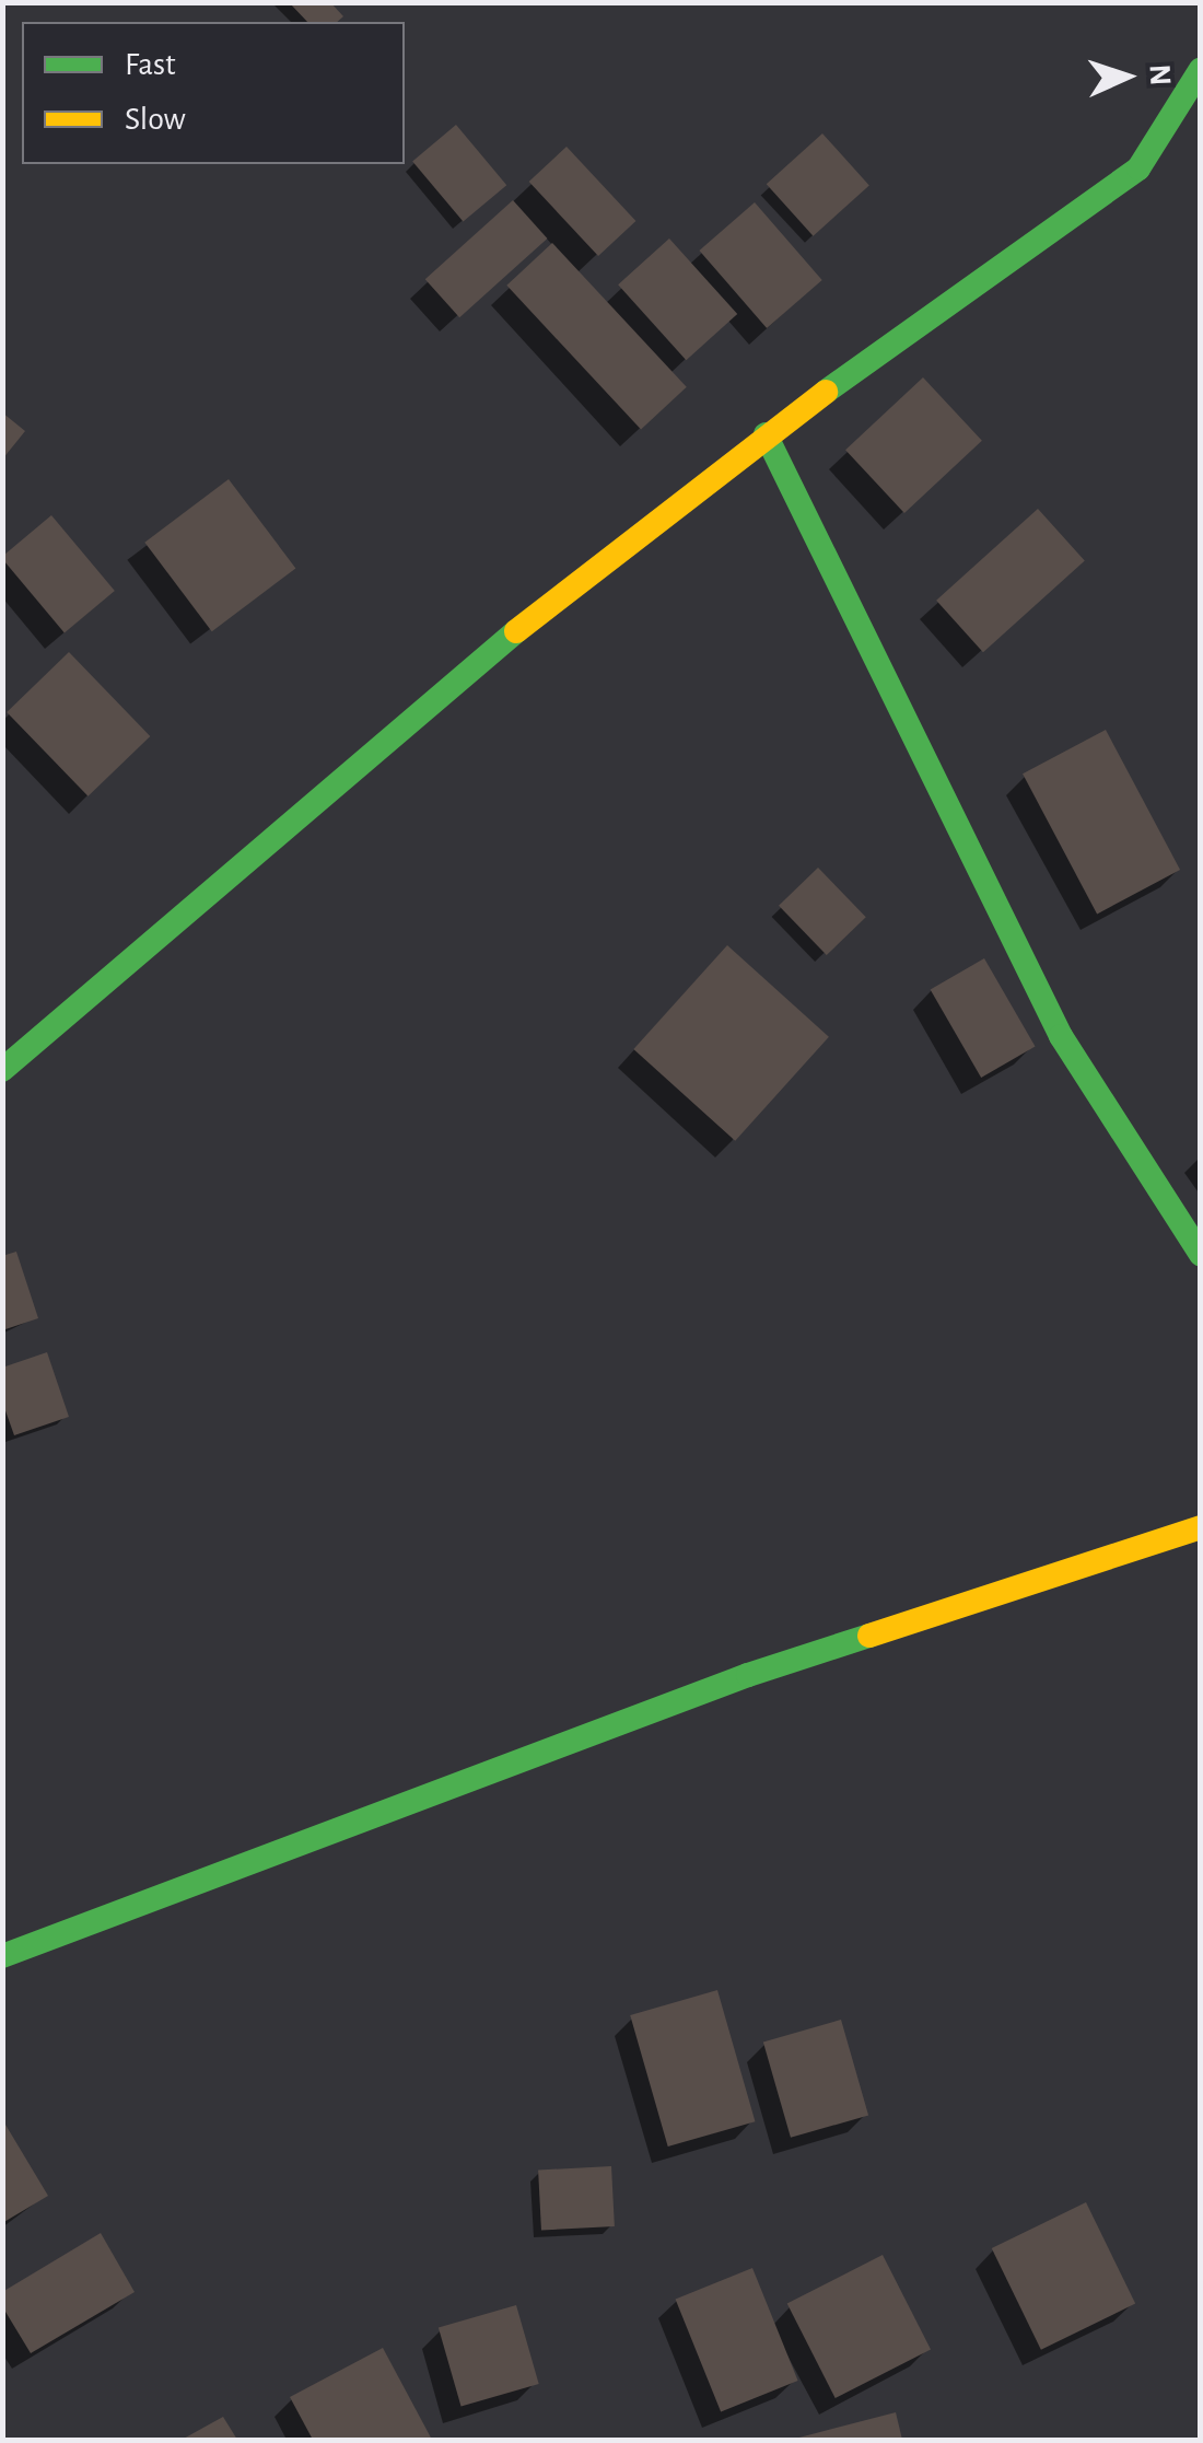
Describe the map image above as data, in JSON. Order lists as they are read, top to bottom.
{
  "legend": ["Fast", "Slow"],
  "north": "right"
}
